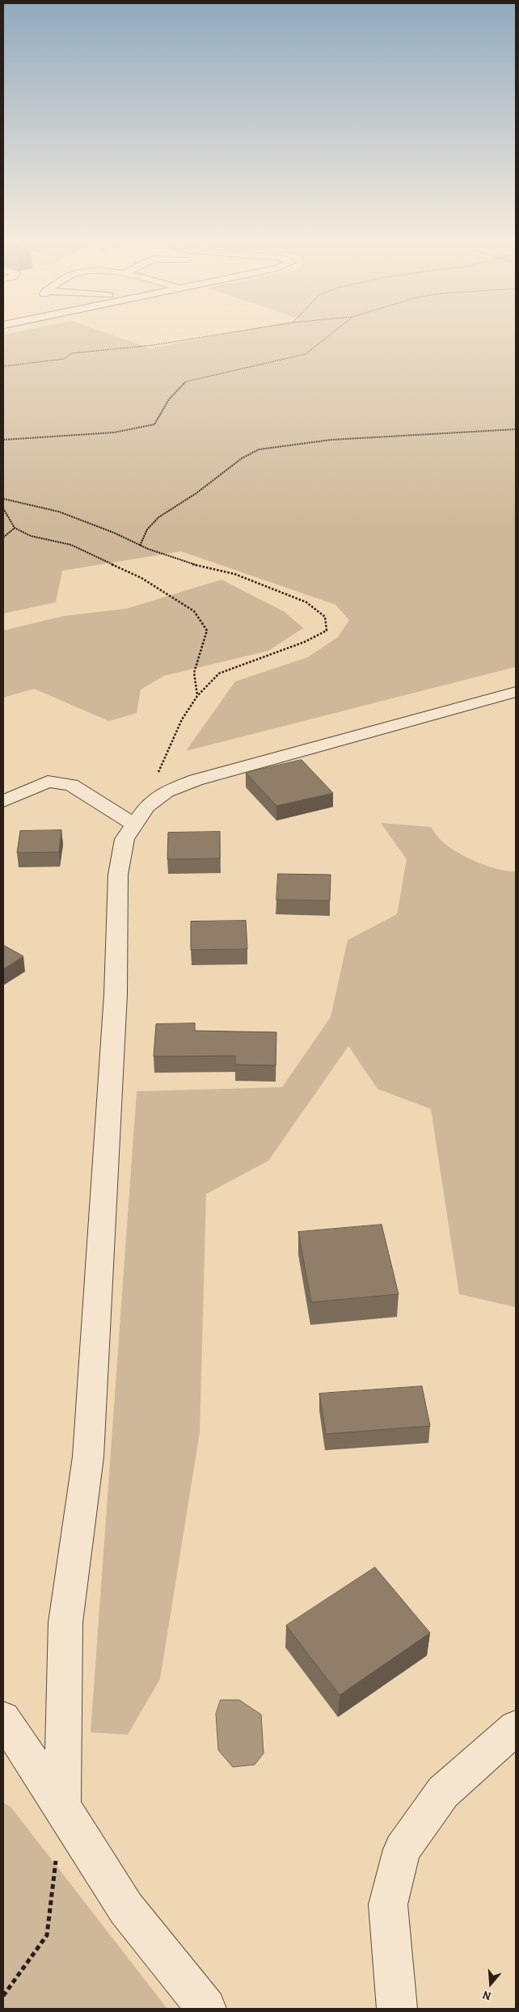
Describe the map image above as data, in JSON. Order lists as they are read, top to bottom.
{
  "north": "bottom"
}
